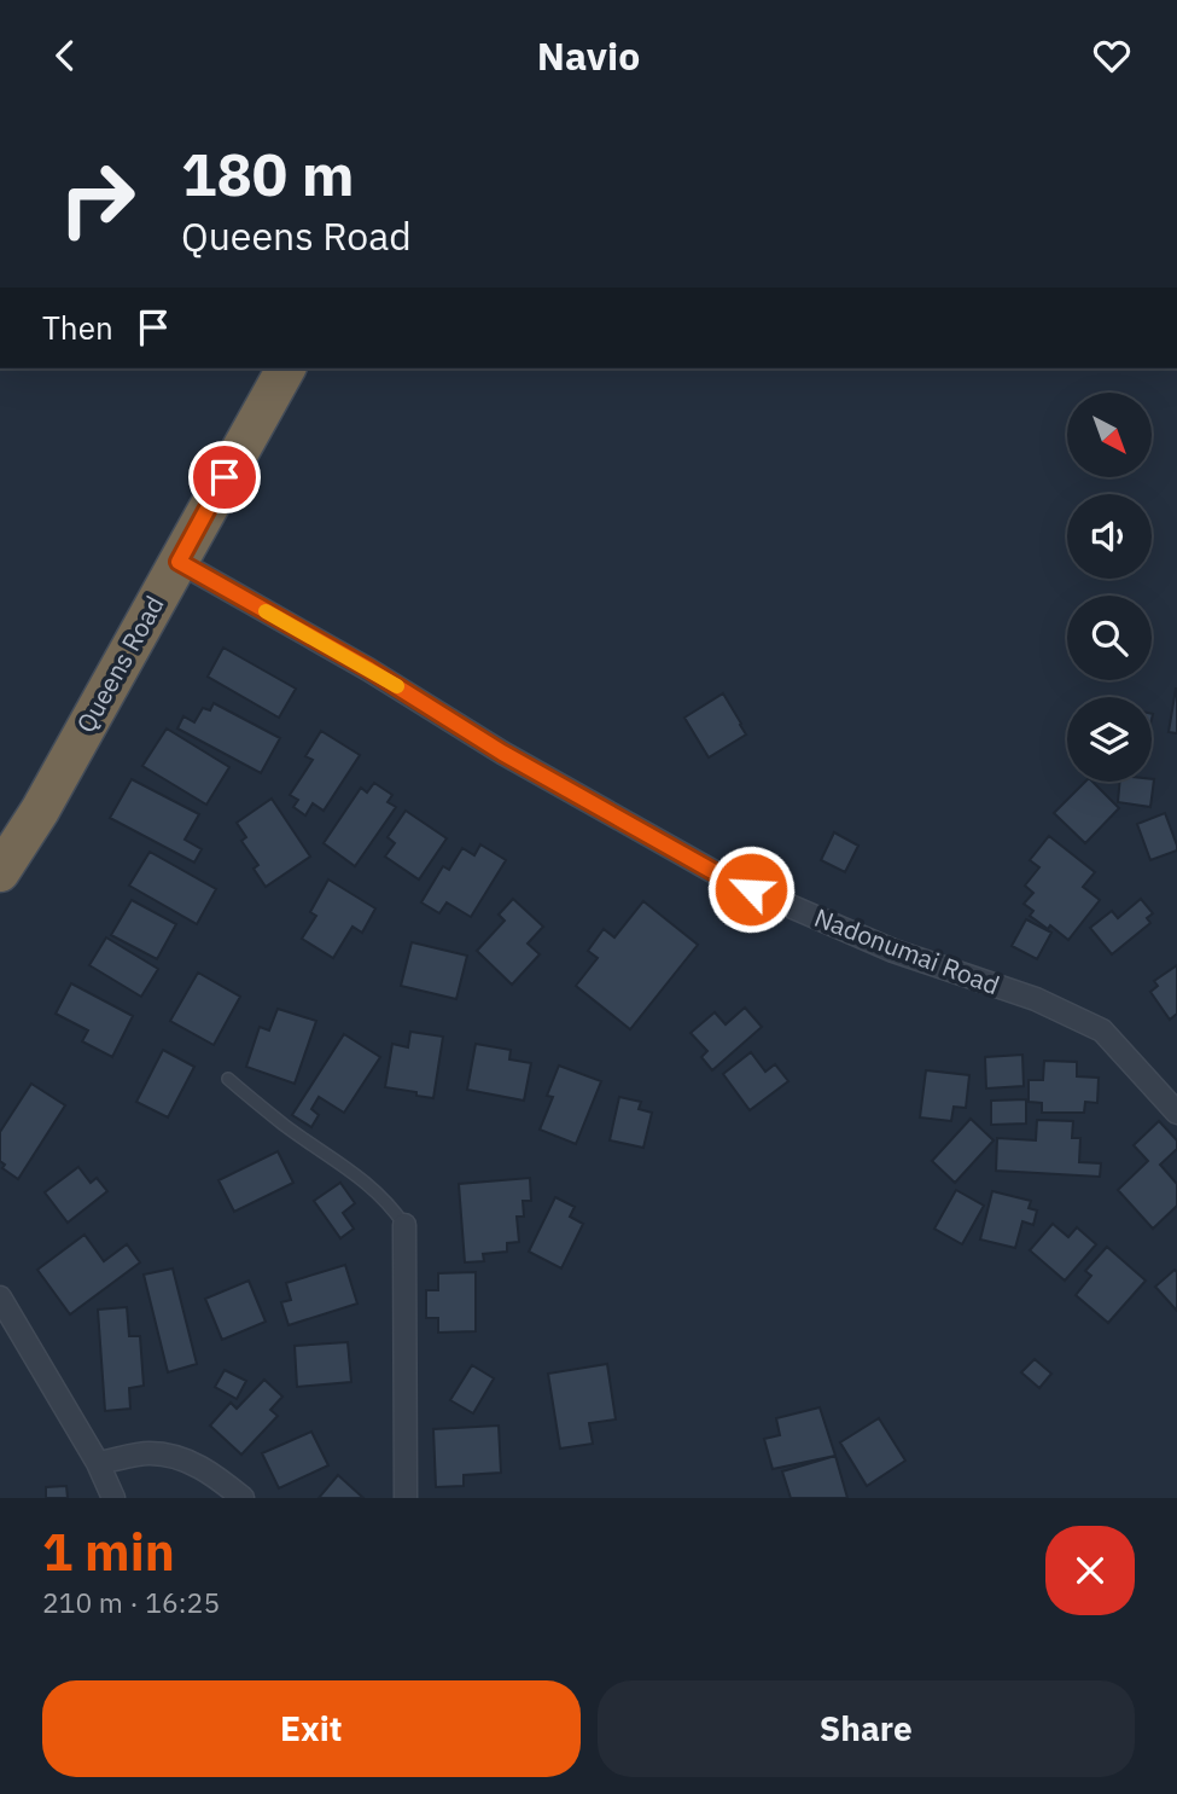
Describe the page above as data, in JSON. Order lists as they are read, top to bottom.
{
  "streets": {
    "highway": ["Queens Road"],
    "street": ["Nadonumai Road"]
  },
  "crossings": [
    ["Queens Road", "Nadonumai Road"]
  ],
  "north": "bottom right",
  "page": {
    "header": "Navio",
    "turn": ["180 m", "Queens Road"],
    "then": "Then",
    "heading": ["1 min", "210 m · 16:25"],
    "buttons": ["Exit", "Share"]
  }
}
